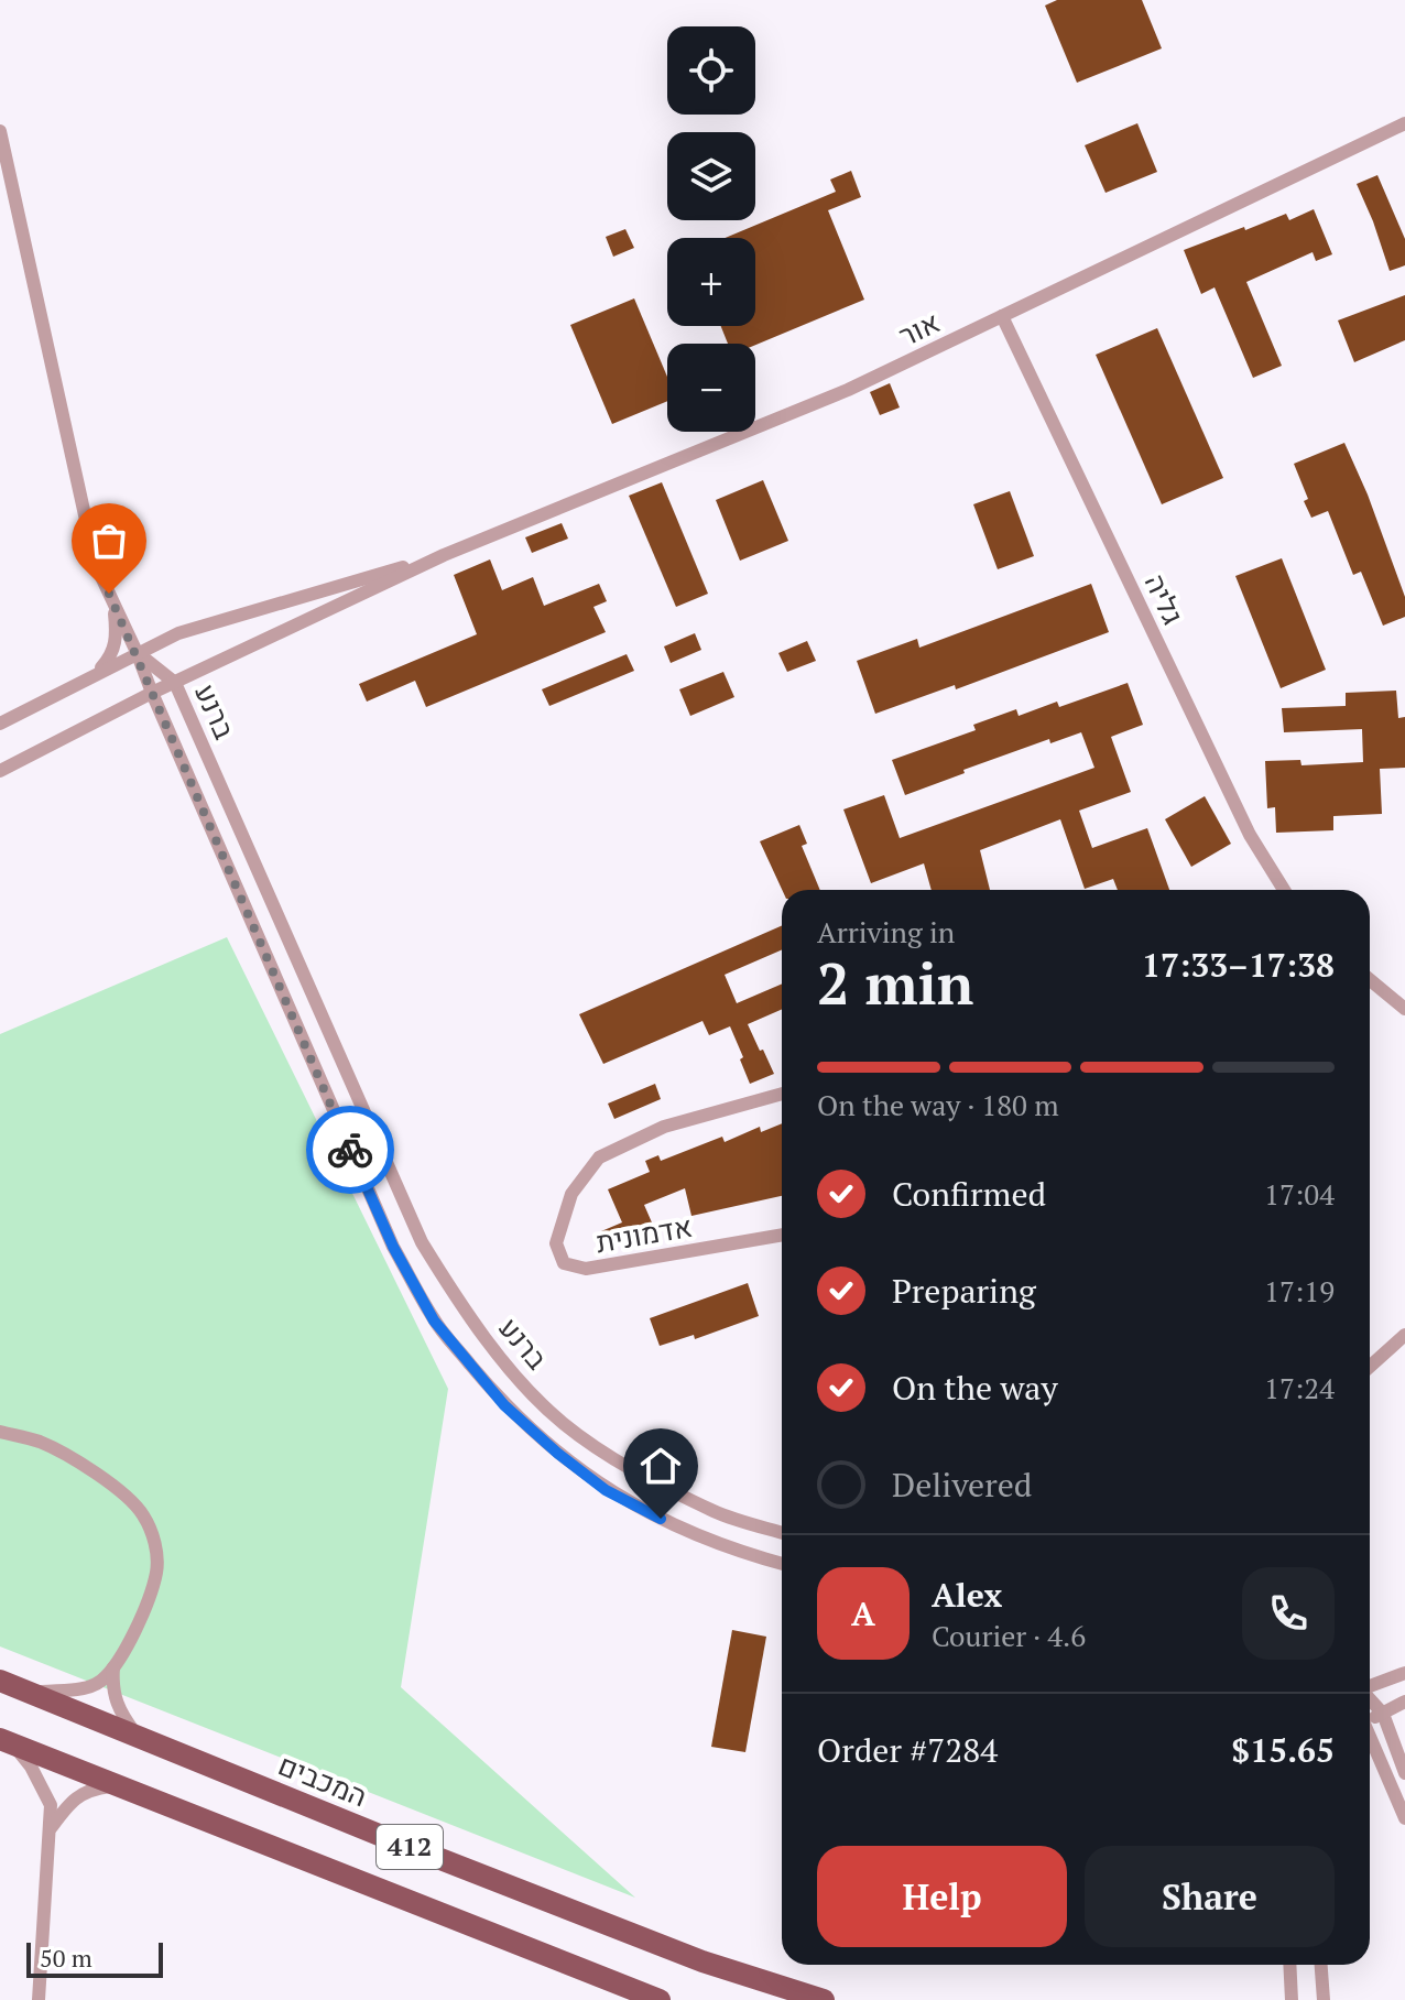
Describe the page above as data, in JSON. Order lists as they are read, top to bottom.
{
  "streets": {
    "main road": ["המכבים", "412"],
    "street": [
      "אור",
      "גליה",
      "ברנע",
      "אדמונית"
    ]
  },
  "crossings": [
    ["אור", "גליה"]
  ],
  "scale_bar": "50 m",
  "page": {
    "map_buttons": ["+", "−"],
    "heading": ["2 min", "Arriving in", "17:33–17:38"],
    "panel": [
      "Alex",
      "Courier · 4.6",
      "Order #7284",
      "$15.65"
    ],
    "bar": "On the way · 180 m",
    "list": [
      ["Confirmed", "17:04"],
      ["Preparing", "17:19"],
      ["On the way", "17:24"],
      "Delivered"
    ],
    "round": "A",
    "buttons": ["Help", "Share"],
    "scale": "50 m"
  }
}
